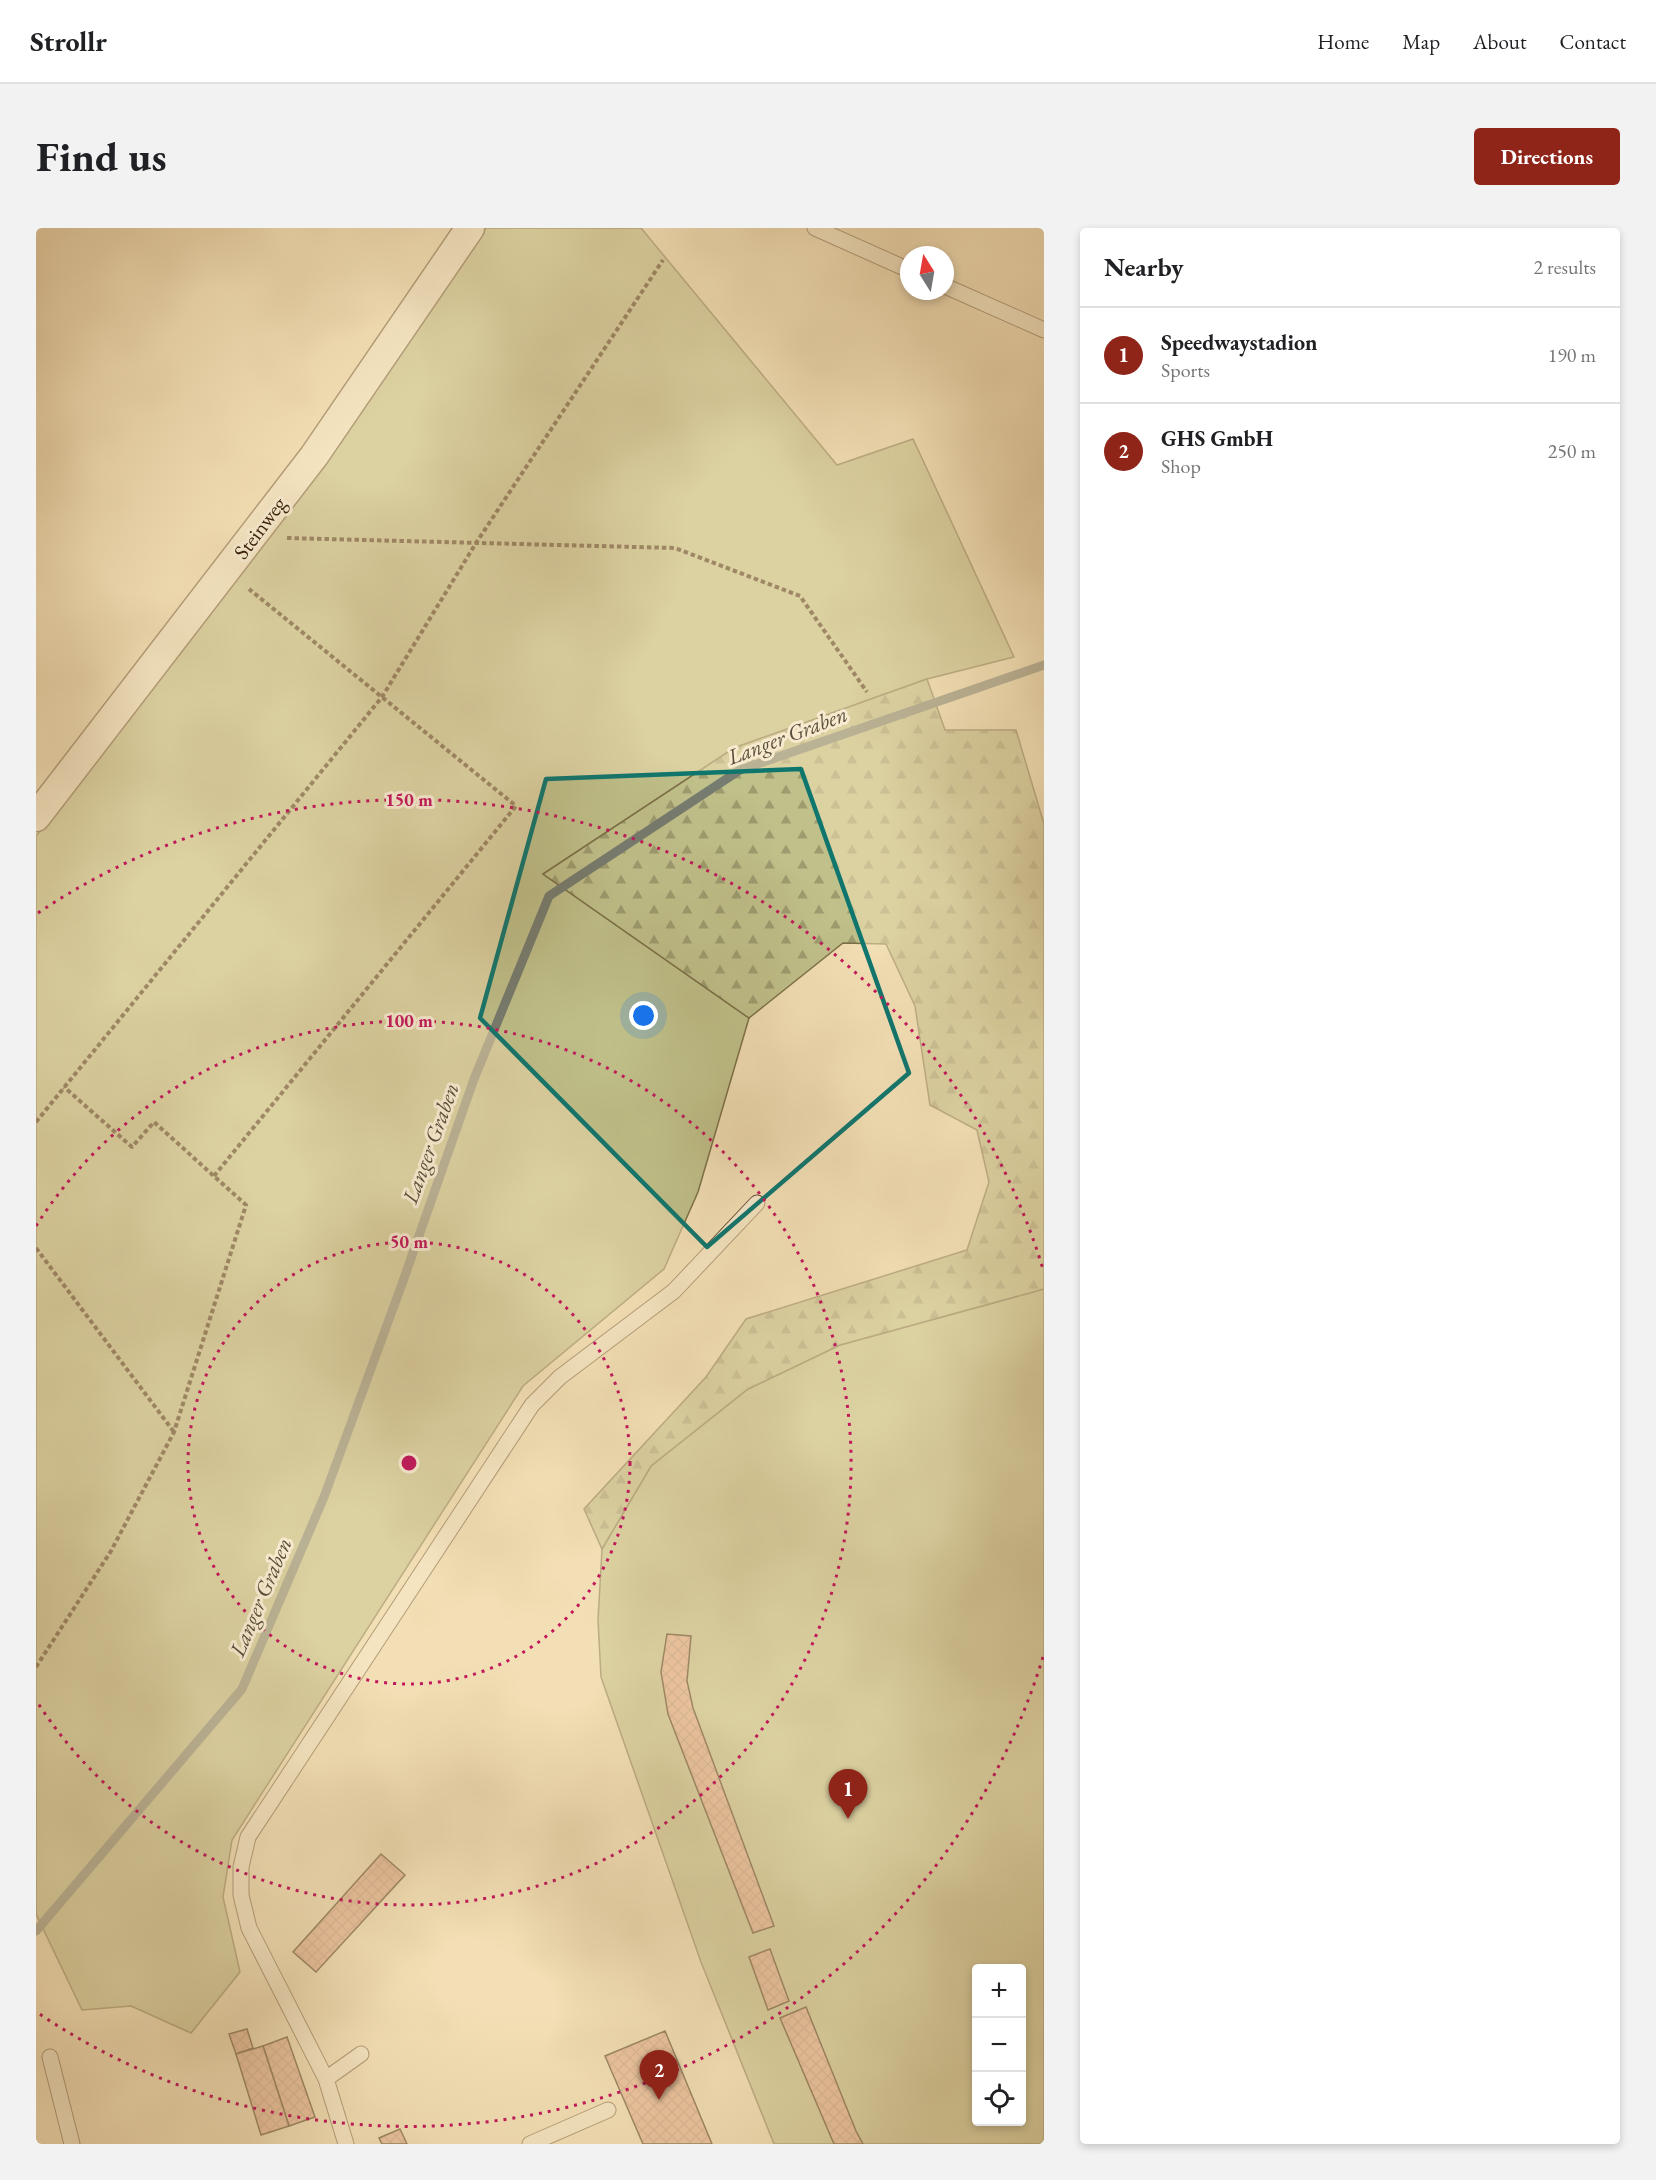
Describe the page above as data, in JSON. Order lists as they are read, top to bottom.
{
  "streets": {
    "street": ["Steinweg"]
  },
  "water": ["Langer Graben"],
  "north": "top",
  "page": {
    "header": "Strollr",
    "nav": [
      "Home",
      "Map",
      "About",
      "Contact"
    ],
    "buttons": "Directions",
    "title": "Find us",
    "heading": ["Nearby", "2 results"],
    "list": [
      {
        "mark": "1",
        "name": "Speedwaystadion",
        "note": "Sports",
        "value": "190 m"
      },
      {
        "mark": "2",
        "name": "GHS GmbH",
        "note": "Shop",
        "value": "250 m"
      }
    ],
    "pins": ["1", "2"],
    "map_buttons": ["+", "−"]
  },
  "rings": ["150 m", "100 m", "50 m"]
}
